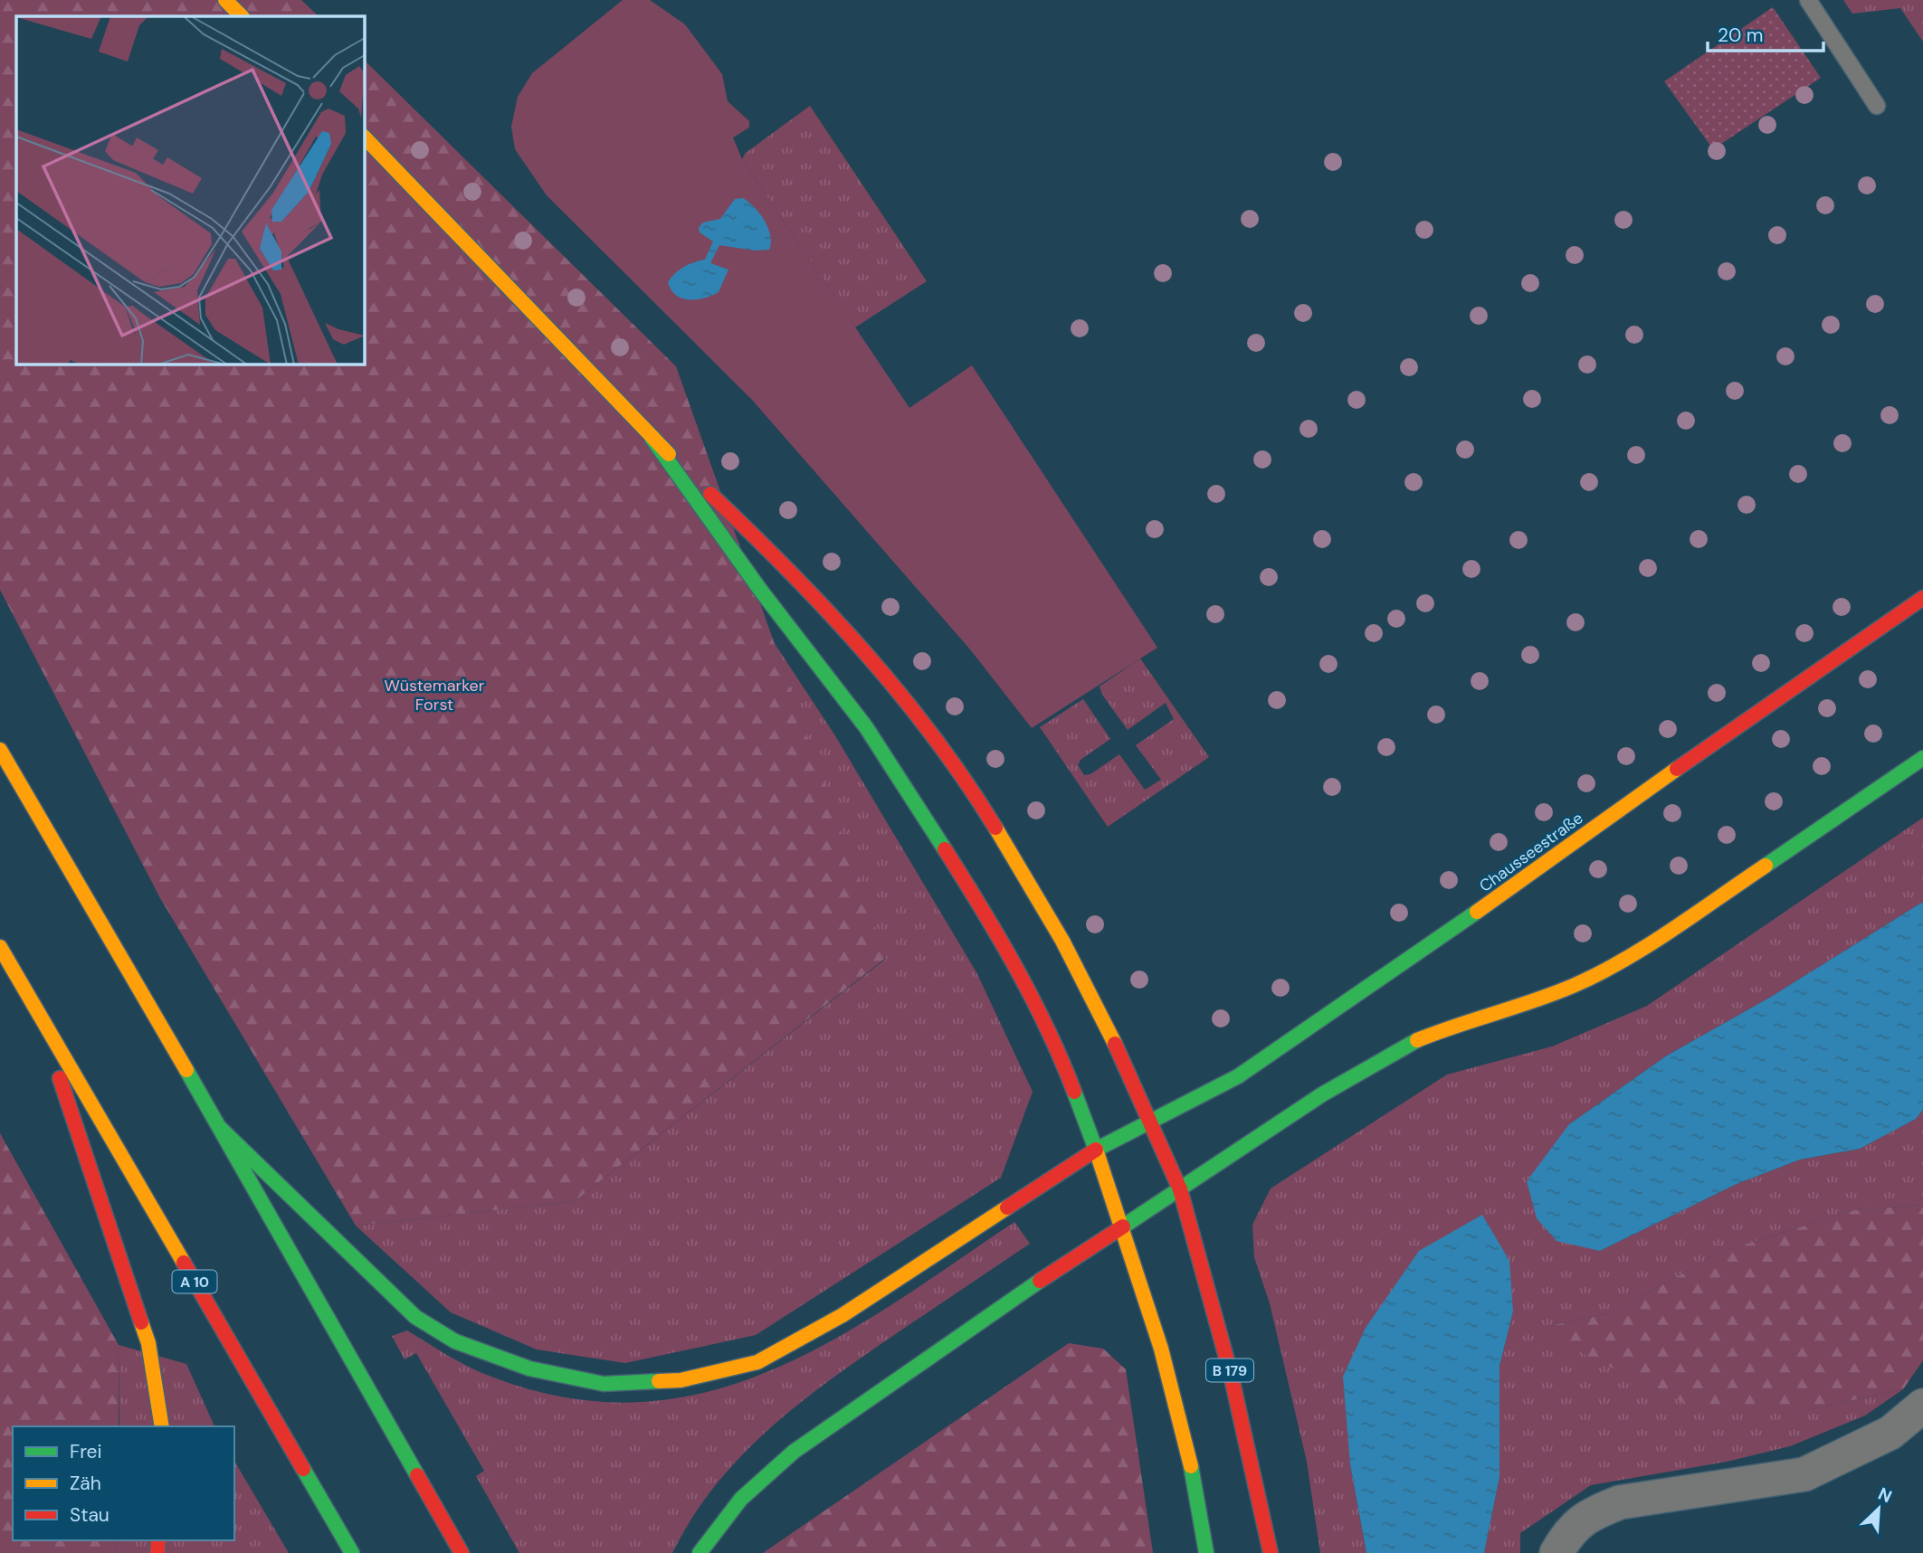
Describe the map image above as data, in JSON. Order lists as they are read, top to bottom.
{
  "streets": {
    "main road": ["Chausseestraße", "A 10", "B 179"]
  },
  "parks": ["Wüstemarker Forst"],
  "legend": ["Frei", "Zäh", "Stau"],
  "scale_bar": "20 m",
  "north": "top right"
}
